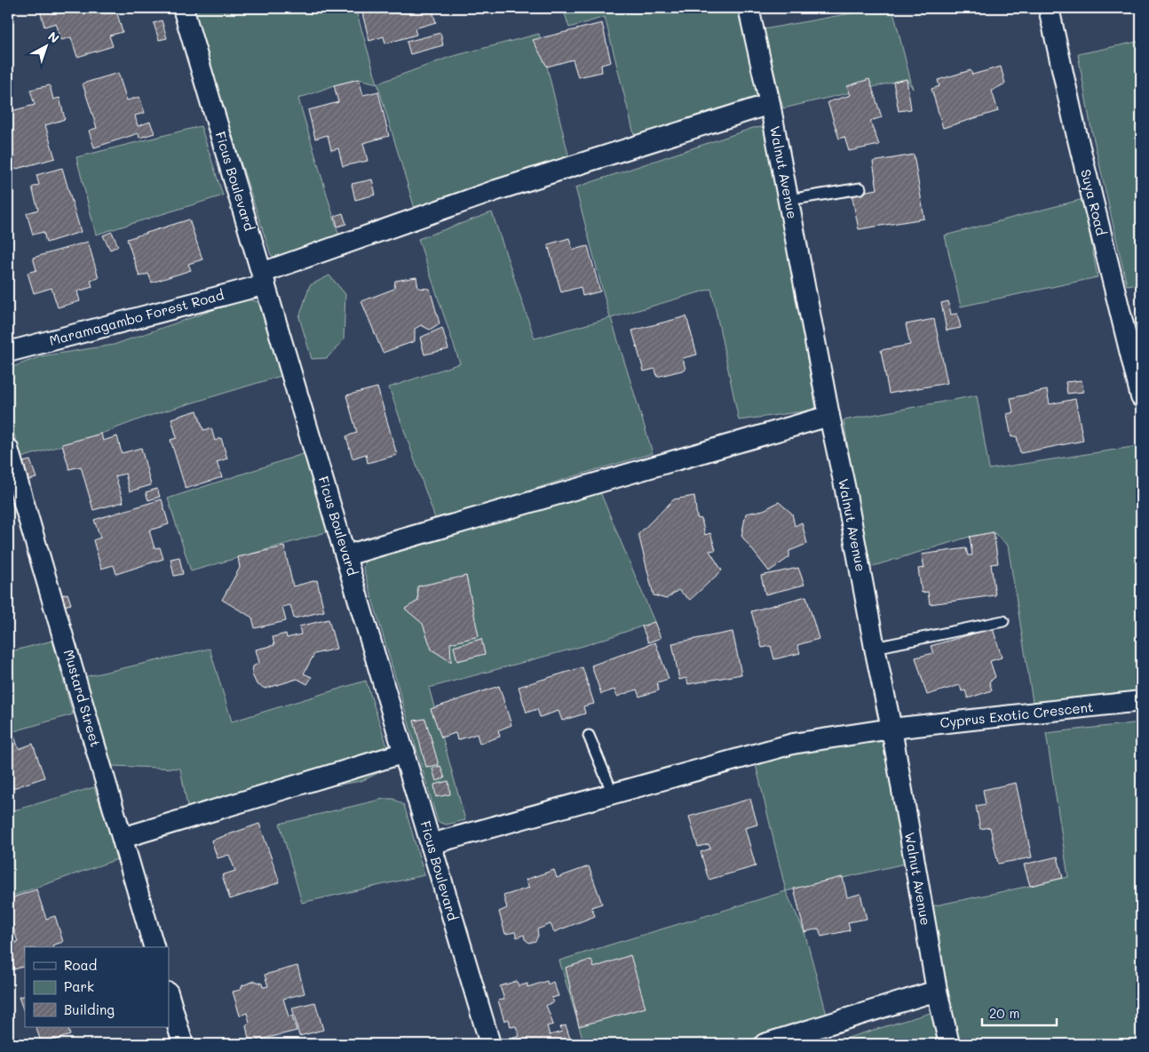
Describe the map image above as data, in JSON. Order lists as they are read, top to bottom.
{
  "streets": {
    "street": [
      "Walnut Avenue",
      "Ficus Boulevard",
      "Suya Road",
      "Maramagambo Forest Road",
      "Mustard Street",
      "Cyprus Exotic Crescent"
    ]
  },
  "crossings": [
    ["Walnut Avenue", "Maramagambo Forest Road"],
    ["Walnut Avenue", "Cyprus Exotic Crescent"],
    ["Ficus Boulevard", "Maramagambo Forest Road"],
    ["Ficus Boulevard", "Cyprus Exotic Crescent"]
  ],
  "legend": ["Road", "Park", "Building"],
  "scale_bar": "20 m",
  "north": "top right"
}
